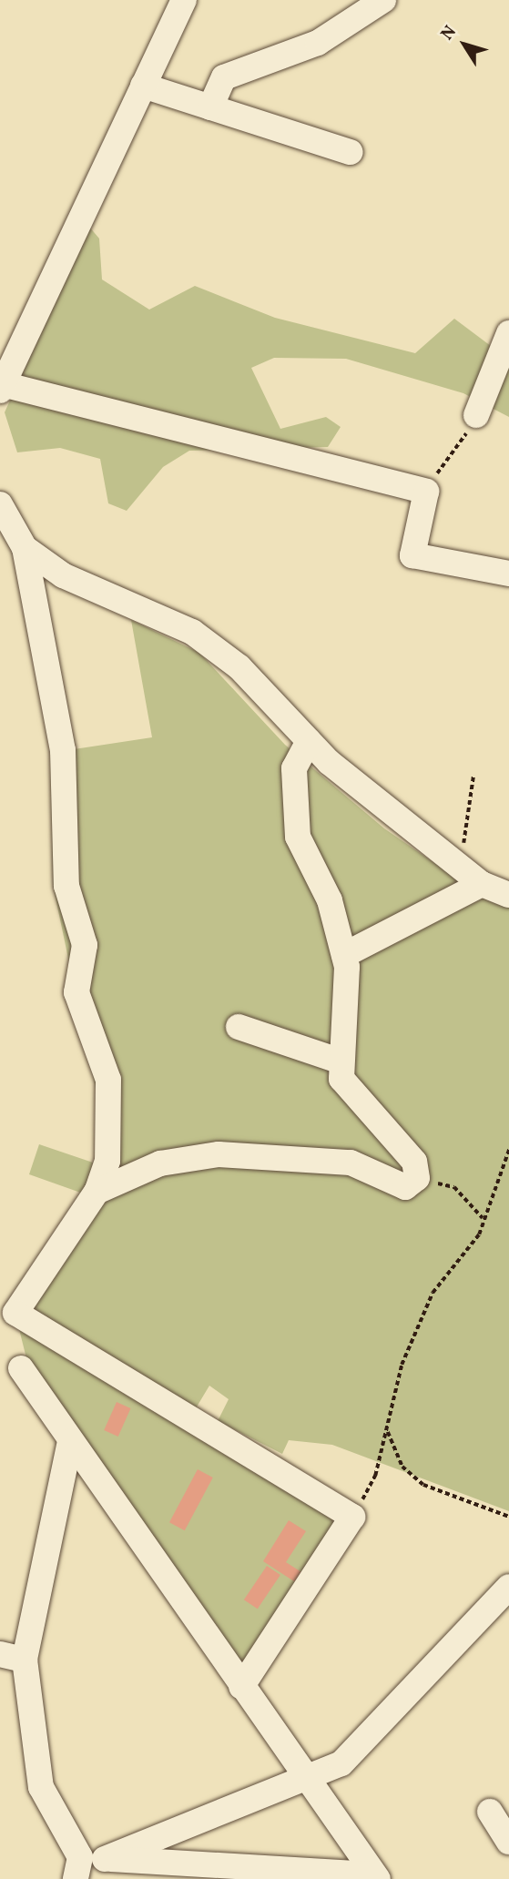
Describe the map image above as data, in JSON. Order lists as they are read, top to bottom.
{
  "north": "top left"
}
